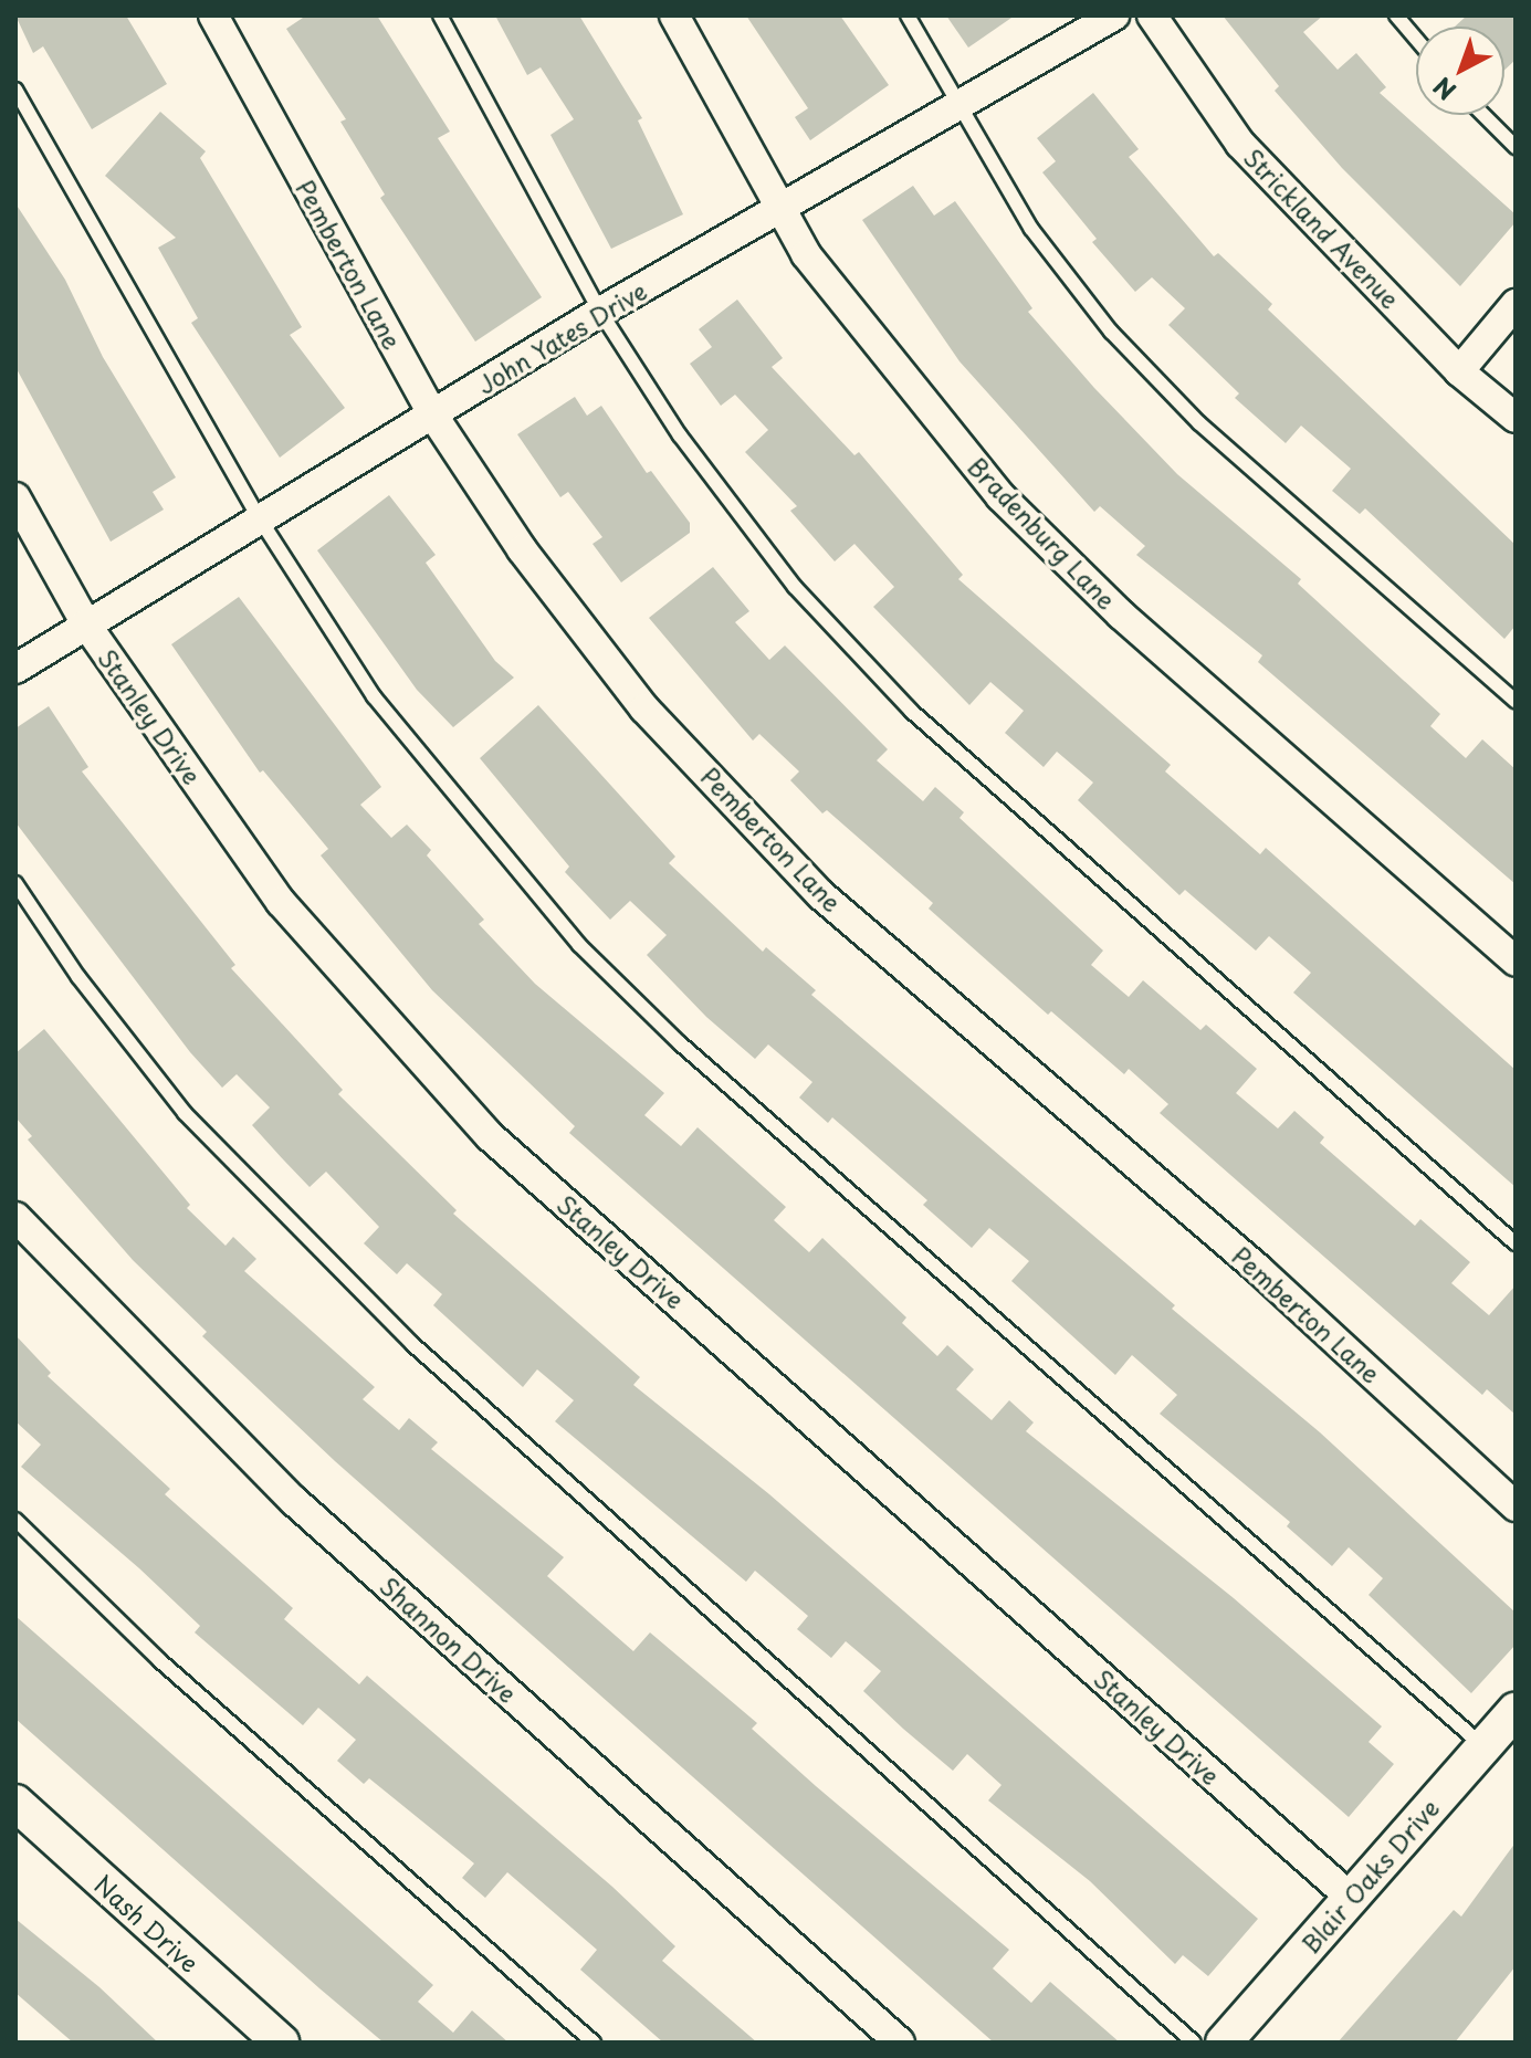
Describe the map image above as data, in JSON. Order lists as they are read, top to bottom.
{
  "streets": {
    "street": [
      "Strickland Avenue",
      "Pemberton Lane",
      "John Yates Drive",
      "Bradenburg Lane",
      "Stanley Drive",
      "Shannon Drive",
      "Blair Oaks Drive",
      "Nash Drive"
    ]
  },
  "crossings": [
    ["Pemberton Lane", "John Yates Drive"],
    ["John Yates Drive", "Bradenburg Lane"],
    ["John Yates Drive", "Stanley Drive"],
    ["Stanley Drive", "Blair Oaks Drive"]
  ],
  "north": "bottom left"
}
